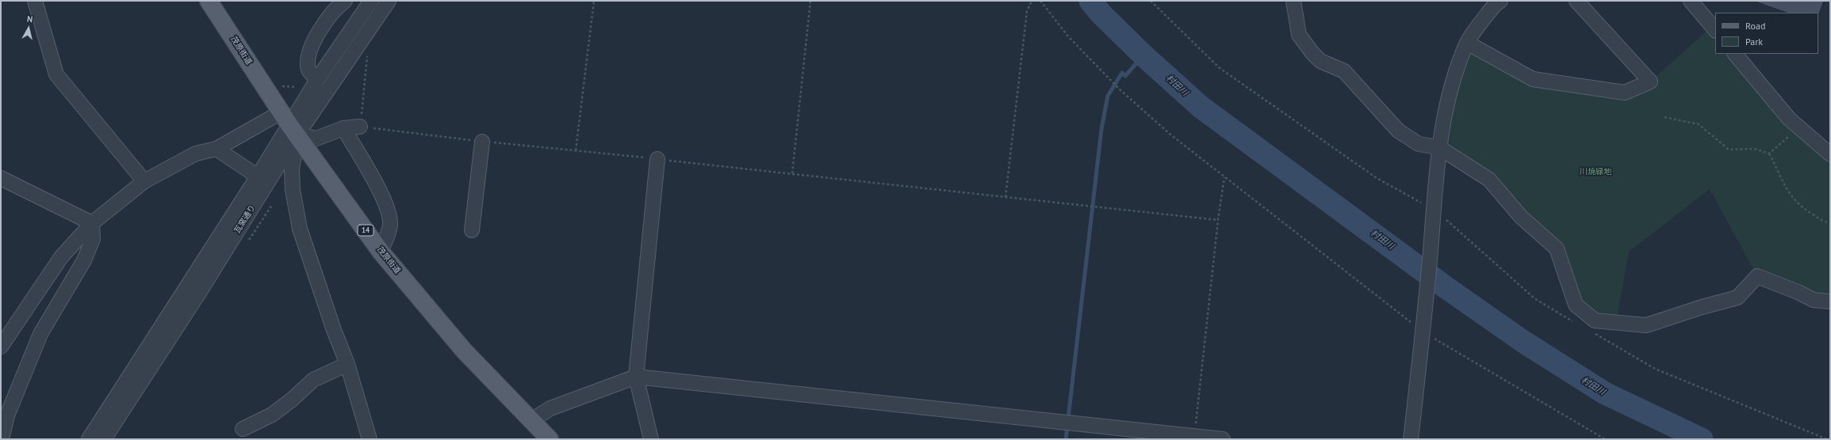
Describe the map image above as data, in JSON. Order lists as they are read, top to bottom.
{
  "streets": {
    "main road": ["茂原街道", "14"],
    "street": ["瓦窯通り"]
  },
  "crossings": [
    ["茂原街道", "瓦窯通り"]
  ],
  "water": ["村田川"],
  "parks": ["川焼緑地"],
  "legend": ["Road", "Park"],
  "north": "top"
}
